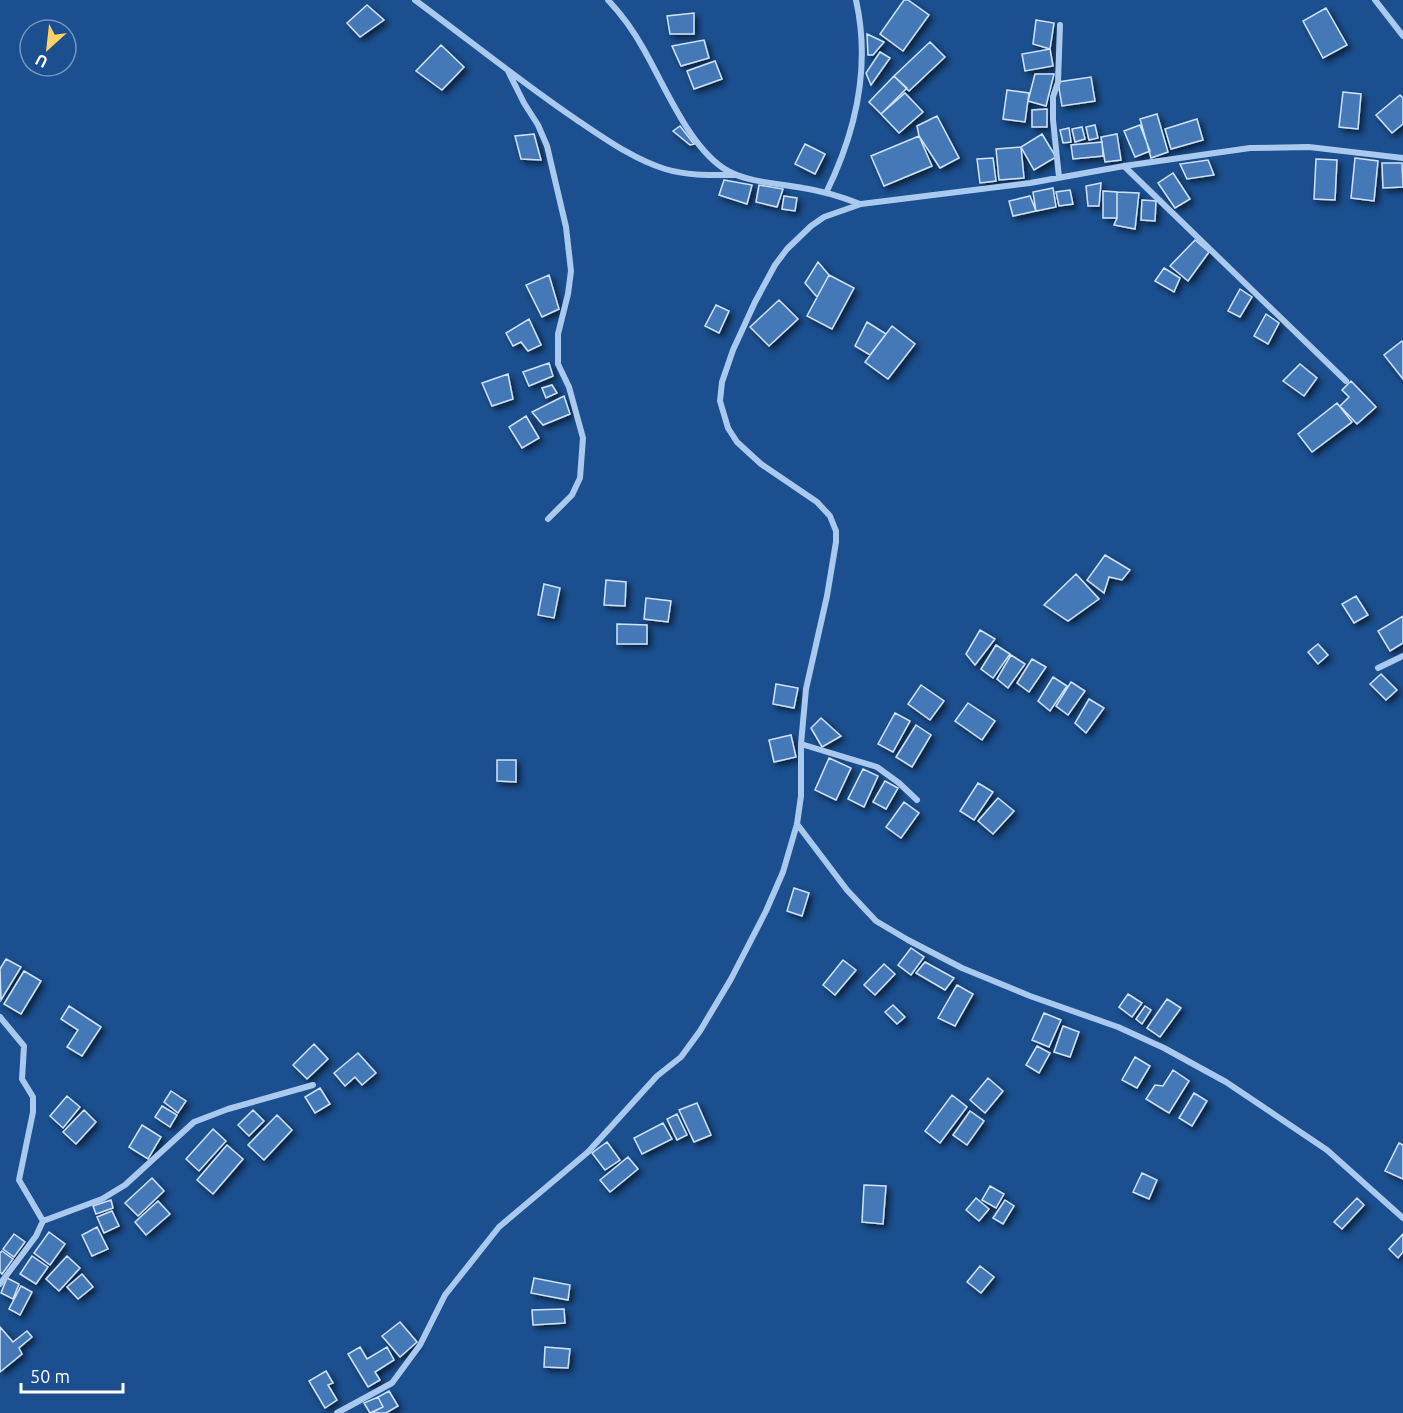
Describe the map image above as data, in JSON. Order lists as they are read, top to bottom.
{
  "scale_bar": "50 m",
  "north": "bottom left"
}
